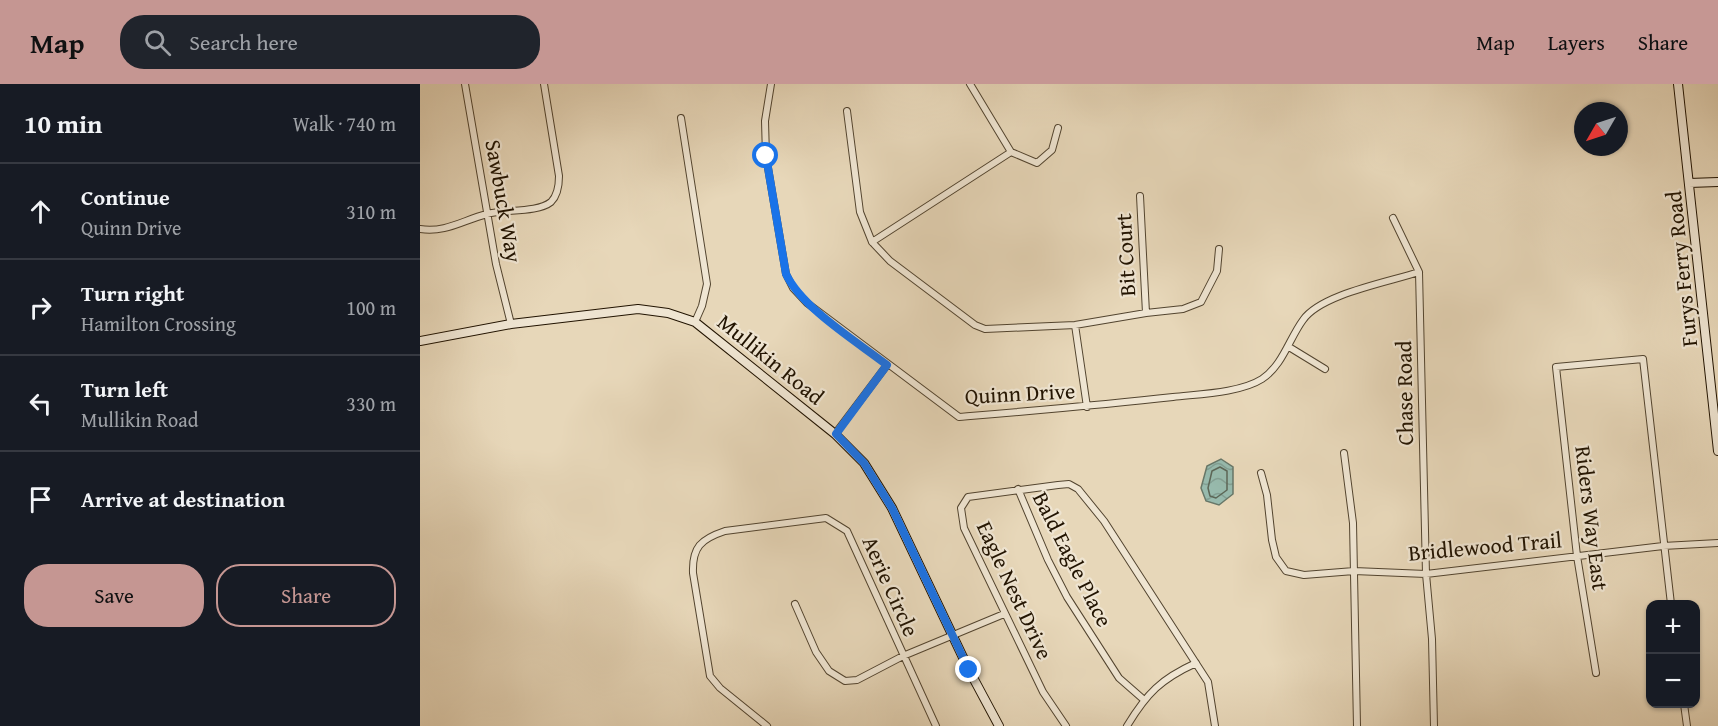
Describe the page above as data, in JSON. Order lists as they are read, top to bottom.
{
  "streets": {
    "street": [
      "Sawbuck Way",
      "Bit Court",
      "Furys Ferry Road",
      "Mullikin Road",
      "Quinn Drive",
      "Chase Road",
      "Riders Way East",
      "Bridlewood Trail",
      "Bald Eagle Place",
      "Aerie Circle",
      "Eagle Nest Drive"
    ]
  },
  "crossings": [
    ["Sawbuck Way", "Mullikin Road"],
    ["Quinn Drive", "Chase Road"],
    ["Chase Road", "Bridlewood Trail"],
    ["Riders Way East", "Bridlewood Trail"],
    ["Bald Eagle Place", "Eagle Nest Drive"]
  ],
  "north": "bottom left",
  "page": {
    "header": "Map",
    "search": "Search here",
    "nav": ["Map", "Layers", "Share"],
    "heading": ["10 min", "Walk · 740 m"],
    "list": [
      ["Continue", "Quinn Drive", "310 m"],
      ["Turn right", "Hamilton Crossing", "100 m"],
      ["Turn left", "Mullikin Road", "330 m"],
      "Arrive at destination"
    ],
    "buttons": ["Save", "Share"],
    "map_buttons": ["+", "−"]
  }
}
